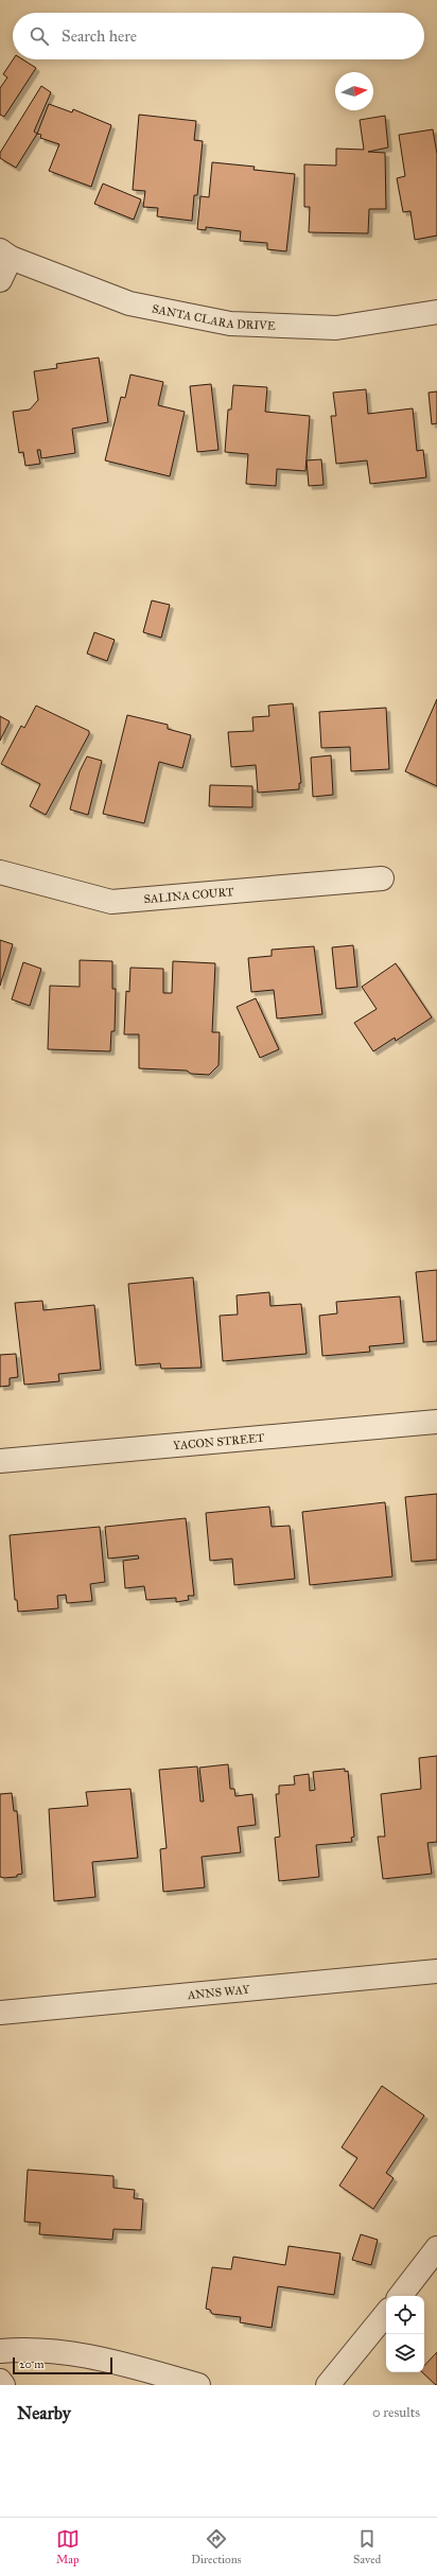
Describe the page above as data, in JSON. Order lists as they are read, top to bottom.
{
  "streets": {
    "street": [
      "SANTA CLARA DRIVE",
      "SALINA COURT",
      "YACON STREET",
      "ANNS WAY"
    ]
  },
  "scale_bar": "20 m",
  "north": "right",
  "page": {
    "search": "Search here",
    "scale": "20 m",
    "heading": ["Nearby", "0 results"],
    "nav": ["Map", "Directions", "Saved"]
  }
}
